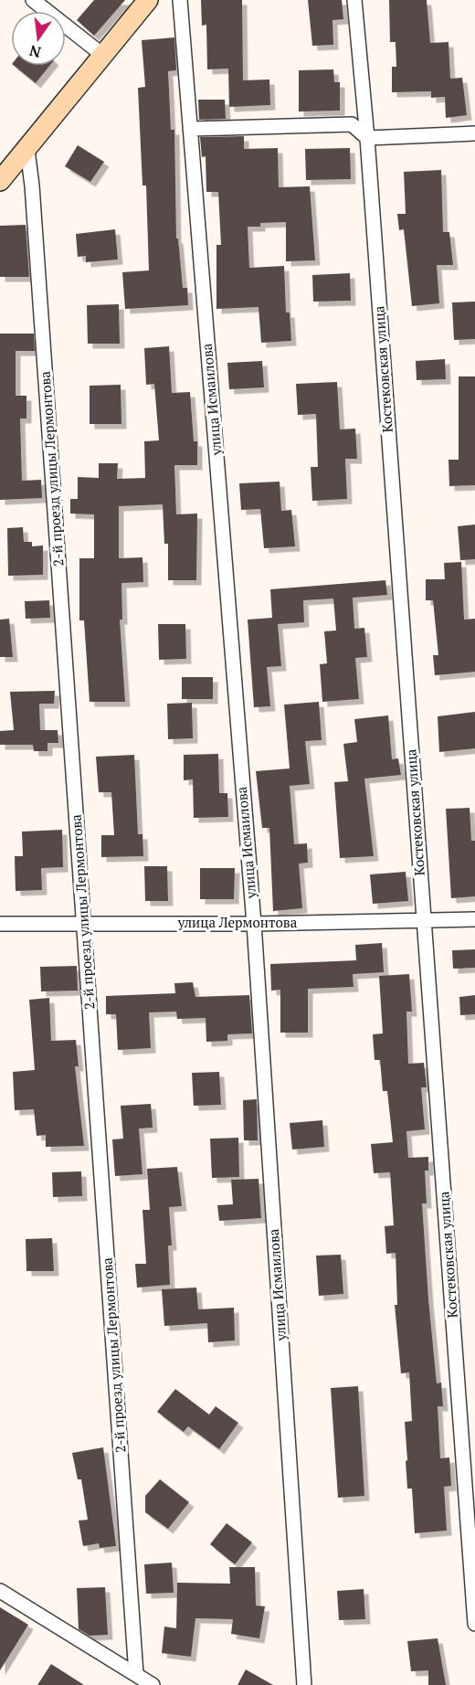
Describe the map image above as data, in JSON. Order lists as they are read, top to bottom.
{
  "streets": {
    "street": [
      "Костековская улица",
      "улица Исмаилова",
      "2-й проезд улицы Лермонтова",
      "улица Лермонтова"
    ]
  },
  "crossings": [
    ["Костековская улица", "улица Лермонтова"],
    ["улица Исмаилова", "улица Лермонтова"],
    ["2-й проезд улицы Лермонтова", "улица Лермонтова"]
  ],
  "north": "bottom"
}
